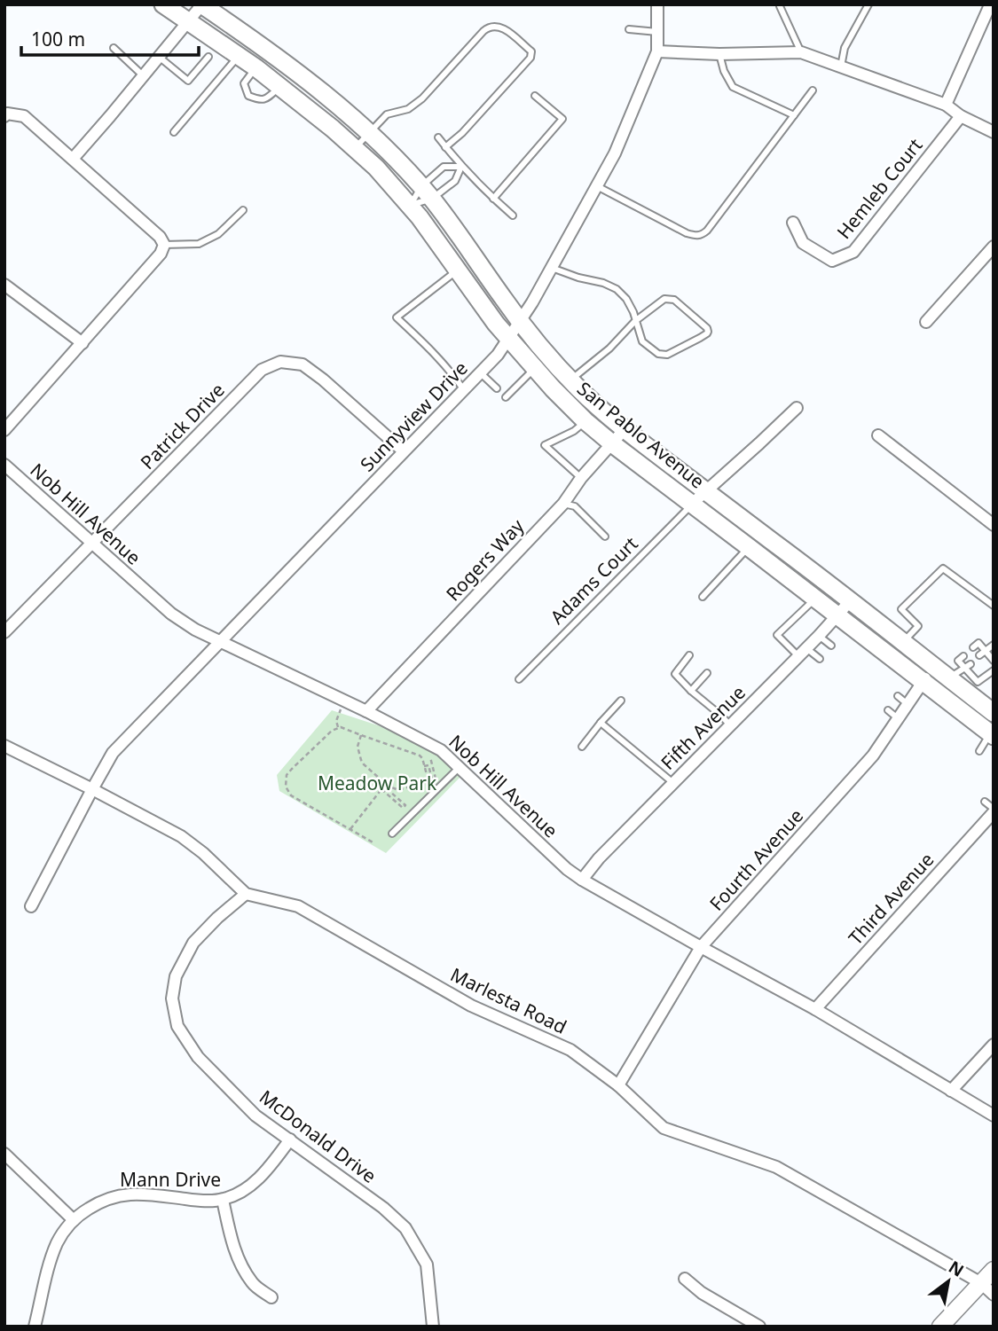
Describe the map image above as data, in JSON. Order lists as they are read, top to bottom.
{
  "streets": {
    "main road": ["San Pablo Avenue"],
    "street": [
      "Hemleb Court",
      "Sunnyview Drive",
      "Patrick Drive",
      "Nob Hill Avenue",
      "Rogers Way",
      "Fifth Avenue",
      "Fourth Avenue",
      "Third Avenue",
      "Marlesta Road",
      "McDonald Drive",
      "Mann Drive"
    ],
    "lane": ["Adams Court"]
  },
  "crossings": [
    ["Sunnyview Drive", "Patrick Drive"],
    ["Sunnyview Drive", "San Pablo Avenue"],
    ["Sunnyview Drive", "Nob Hill Avenue"],
    ["Patrick Drive", "Nob Hill Avenue"],
    ["San Pablo Avenue", "Rogers Way"],
    ["San Pablo Avenue", "Adams Court"],
    ["San Pablo Avenue", "Fifth Avenue"],
    ["San Pablo Avenue", "Fourth Avenue"],
    ["Nob Hill Avenue", "Rogers Way"],
    ["Nob Hill Avenue", "Fifth Avenue"],
    ["Nob Hill Avenue", "Fourth Avenue"],
    ["Nob Hill Avenue", "Third Avenue"],
    ["Fourth Avenue", "Marlesta Road"],
    ["Marlesta Road", "McDonald Drive"],
    ["McDonald Drive", "Mann Drive"]
  ],
  "parks": ["Meadow Park"],
  "scale_bar": "100 m",
  "north": "top right"
}
